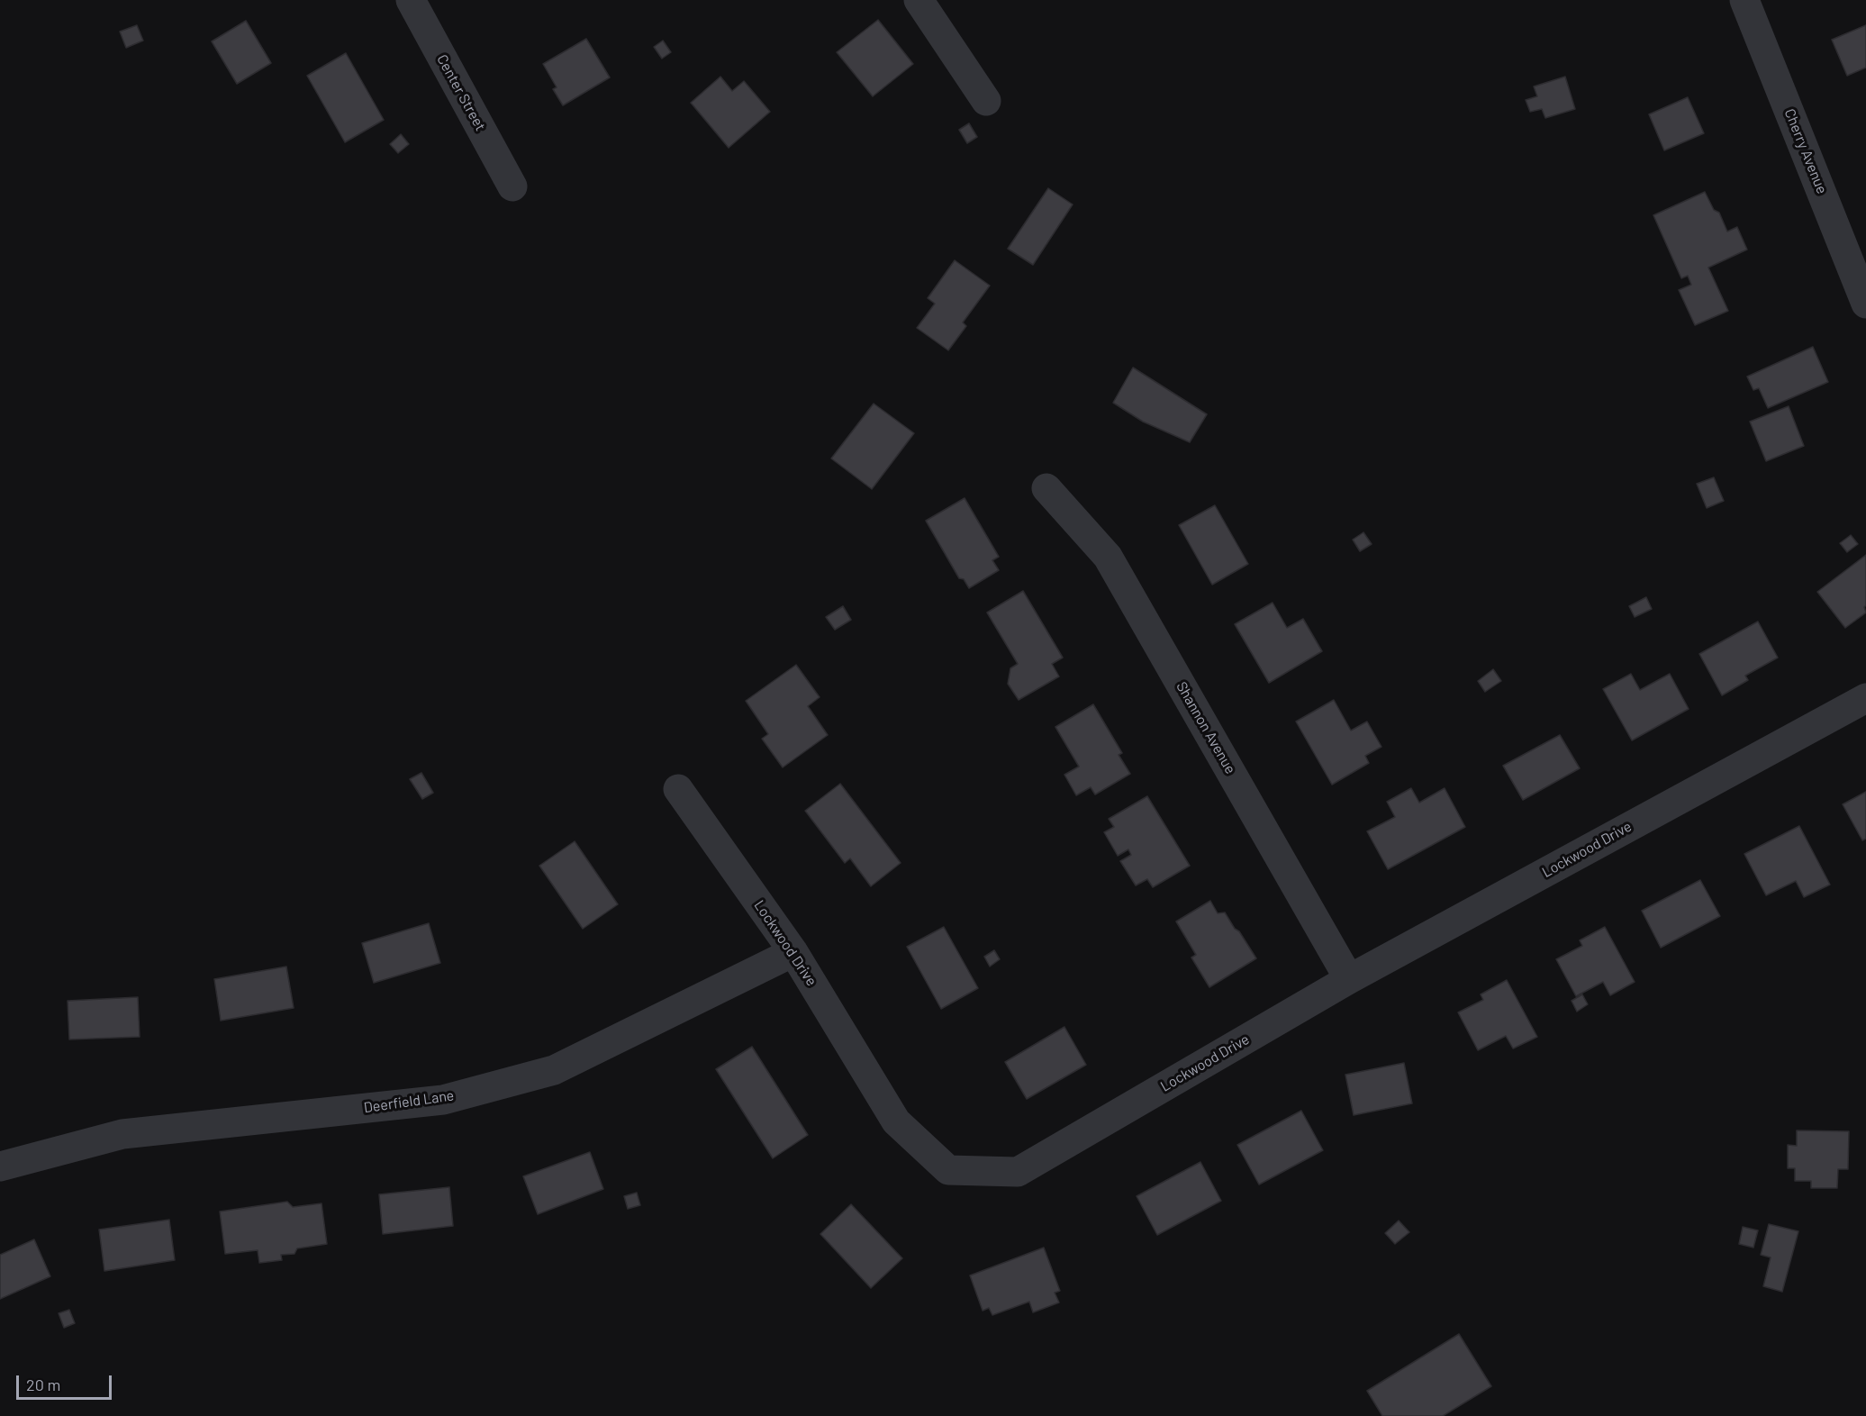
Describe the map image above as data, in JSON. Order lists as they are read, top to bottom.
{
  "streets": {
    "street": [
      "Center Street",
      "Cherry Avenue",
      "Shannon Avenue",
      "Lockwood Drive",
      "Deerfield Lane"
    ]
  },
  "crossings": [
    ["Shannon Avenue", "Lockwood Drive"],
    ["Lockwood Drive", "Deerfield Lane"]
  ],
  "scale_bar": "20 m"
}
